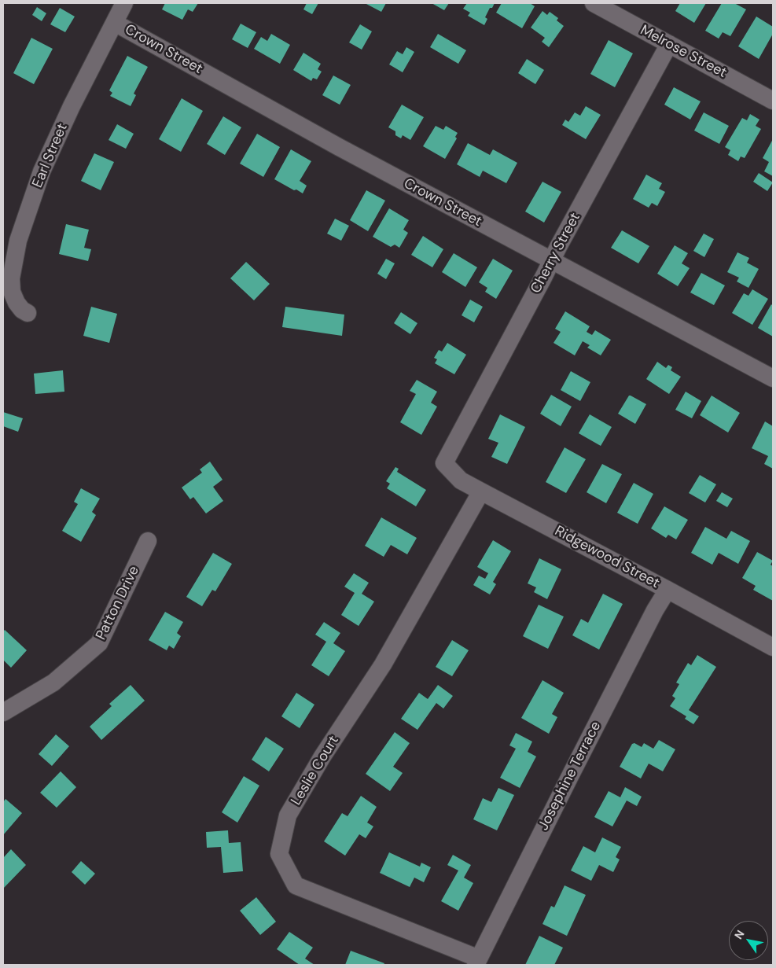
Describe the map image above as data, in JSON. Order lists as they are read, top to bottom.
{
  "streets": {
    "street": [
      "Crown Street",
      "Melrose Street",
      "Earl Street",
      "Cherry Street",
      "Ridgewood Street",
      "Patton Drive",
      "Leslie Court",
      "Josephine Terrace"
    ]
  },
  "crossings": [
    ["Crown Street", "Earl Street"],
    ["Crown Street", "Cherry Street"],
    ["Melrose Street", "Cherry Street"],
    ["Cherry Street", "Ridgewood Street"],
    ["Ridgewood Street", "Leslie Court"],
    ["Ridgewood Street", "Josephine Terrace"],
    ["Leslie Court", "Josephine Terrace"]
  ],
  "north": "top left"
}
